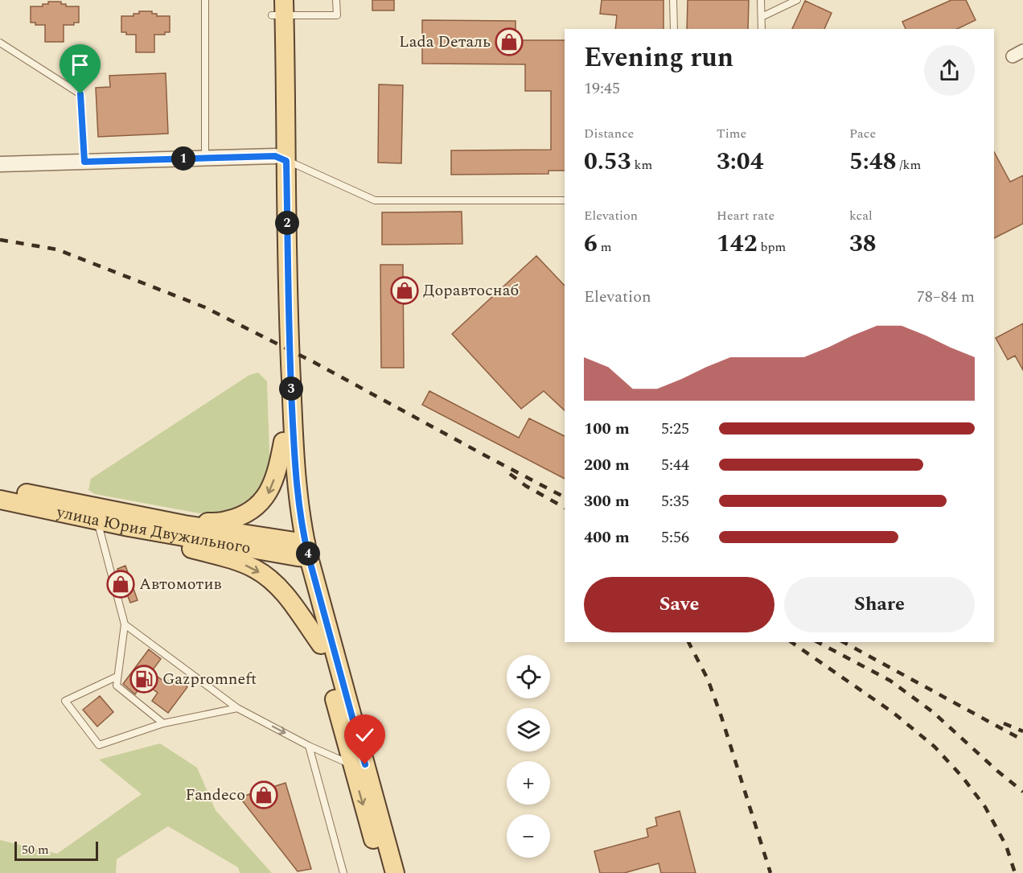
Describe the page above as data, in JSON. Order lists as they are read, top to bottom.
{
  "streets": {
    "main road": ["улица Юрия Двужильного"]
  },
  "places": {
    "shop": [
      "Lada Dеталь",
      "Доравтоснаб",
      "Автомотив",
      "Fandeco"
    ],
    "fuel station": ["Gazpromneft"]
  },
  "scale_bar": "50 m",
  "page": {
    "heading": ["Evening run", "19:45"],
    "stats": [
      ["Distance", "0.53 km"],
      ["Time", "3:04"],
      ["Pace", "5:48 /km"],
      ["Elevation", "6 m"],
      ["Heart rate", "142 bpm"],
      ["kcal", "38"]
    ],
    "pins": [
      "1",
      "2",
      "3",
      "4"
    ],
    "chart": ["Elevation", "78–84 m"],
    "list": [
      {
        "name": "100 m",
        "note": "5:25"
      },
      {
        "name": "200 m",
        "note": "5:44"
      },
      {
        "name": "300 m",
        "note": "5:35"
      },
      {
        "name": "400 m",
        "note": "5:56"
      }
    ],
    "buttons": ["Save", "Share"],
    "map_buttons": ["+", "−"],
    "scale": "50 m"
  }
}
